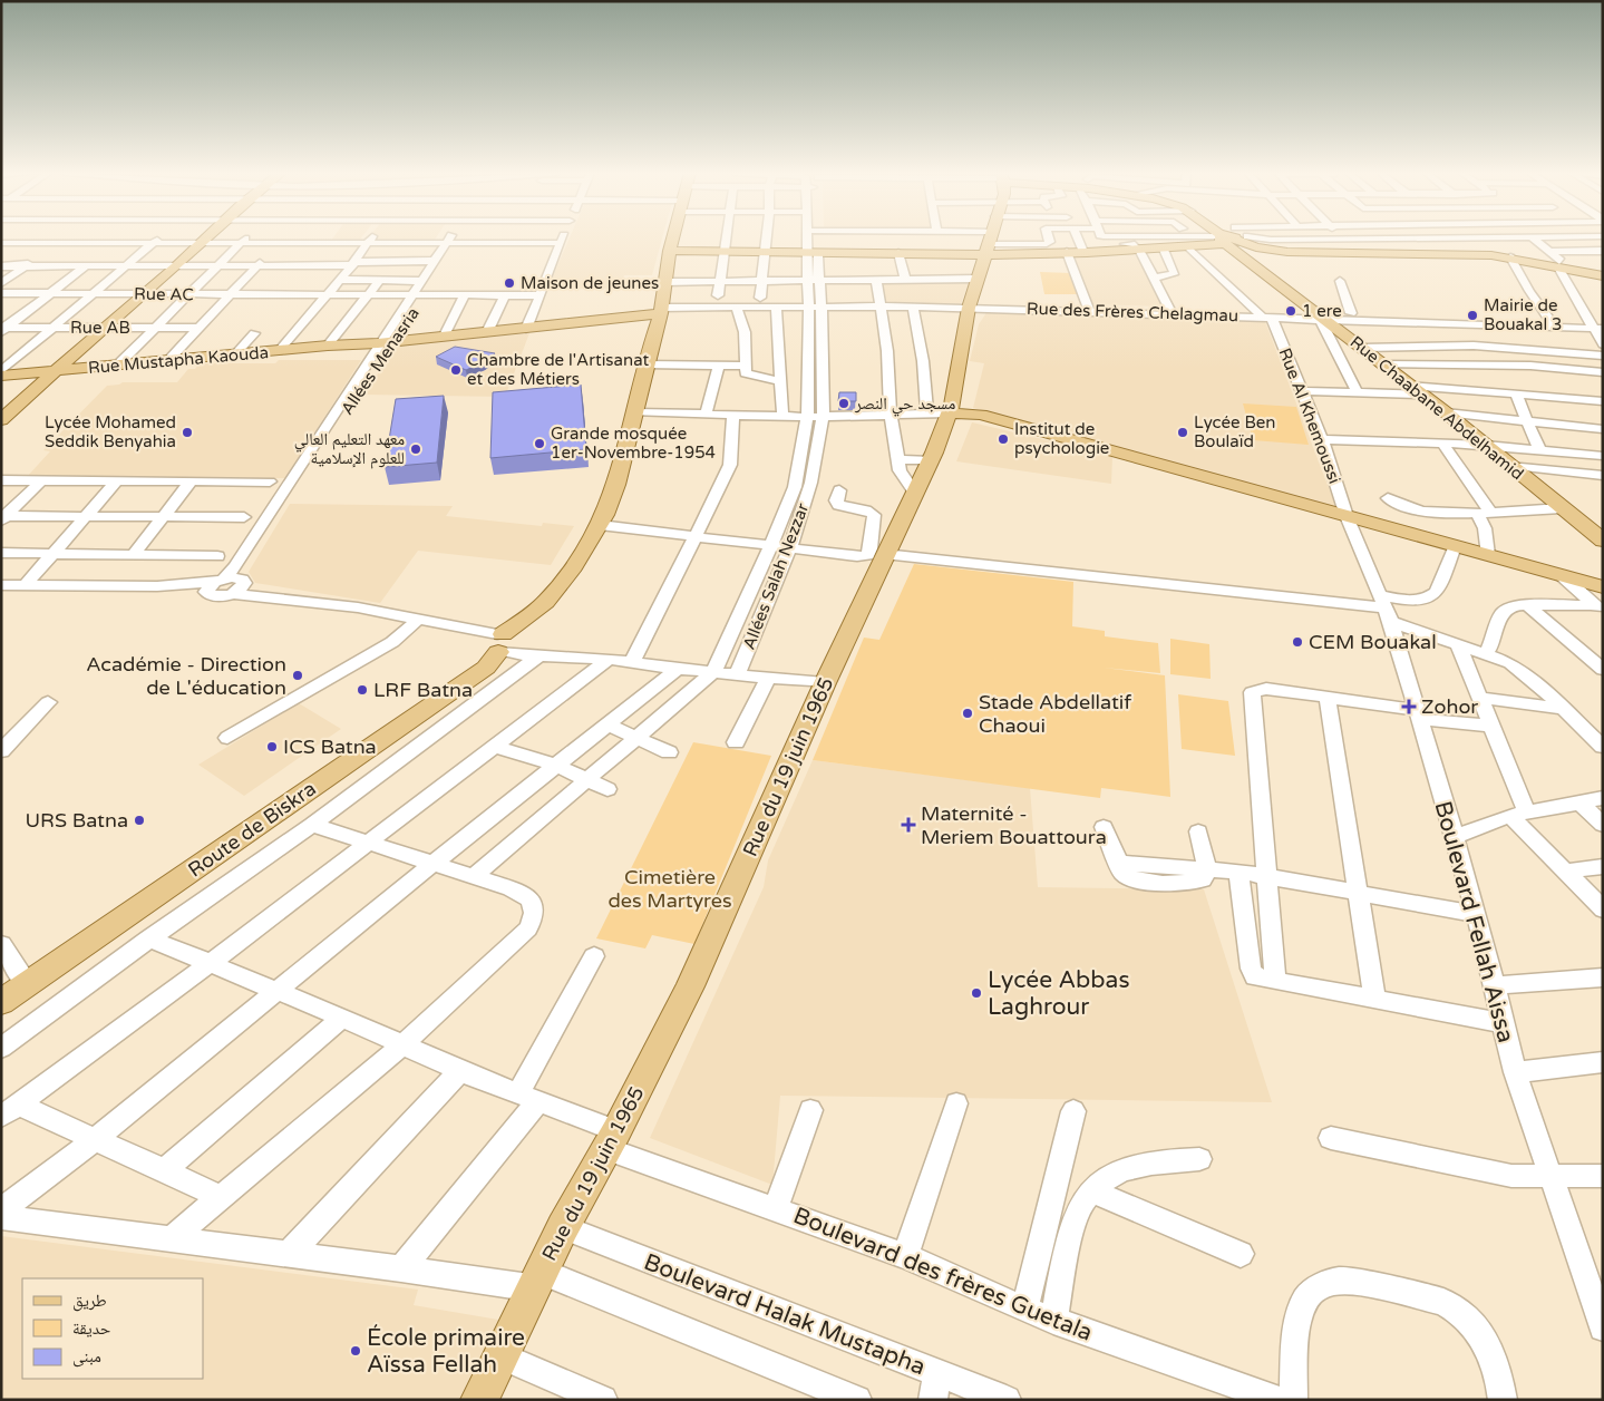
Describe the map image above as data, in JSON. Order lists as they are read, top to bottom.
{
  "streets": {
    "main road": [
      "Rue Mustapha Kaouda",
      "Rue Chaabane Abdelhamid",
      "Rue du 19 juin 1965",
      "Route de Biskra"
    ],
    "street": [
      "Rue AC",
      "Rue des Frères Chelagmau",
      "Rue AB",
      "Allées Menasria",
      "Rue Al Khemoussi",
      "Allées Salah Nezzar",
      "Boulevard Fellah Aissa",
      "Boulevard des frères Guetala",
      "Boulevard Halak Mustapha"
    ]
  },
  "crossings": [
    ["Rue AC", "Allées Menasria"],
    ["Rue des Frères Chelagmau", "Rue Chaabane Abdelhamid"],
    ["Rue des Frères Chelagmau", "Rue Al Khemoussi"],
    ["Rue des Frères Chelagmau", "Allées Salah Nezzar"],
    ["Rue des Frères Chelagmau", "Rue du 19 juin 1965"],
    ["Rue des Frères Chelagmau", "Route de Biskra"],
    ["Rue Mustapha Kaouda", "Allées Menasria"],
    ["Rue Al Khemoussi", "Boulevard Fellah Aissa"],
    ["Rue du 19 juin 1965", "Boulevard des frères Guetala"],
    ["Rue du 19 juin 1965", "Boulevard Halak Mustapha"]
  ],
  "parks": ["Cimetière des Martyres"],
  "places": {
    "other": [
      "Maison de jeunes",
      "1 ere",
      "Mairie de Bouakal 3",
      "Chambre de l'Artisanat et des Métiers",
      "مسجد حي النصر",
      "Lycée Mohamed Seddik Benyahia",
      "Lycée Ben Boulaïd",
      "Institut de psychologie",
      "Grande mosquée 1er-Novembre-1954",
      "معهد التعليم العالي للعلوم الإسلامية",
      "CEM Bouakal",
      "Académie - Direction de L'éducation",
      "LRF Batna",
      "Stade Abdellatif Chaoui",
      "ICS Batna",
      "URS Batna",
      "Lycée Abbas Laghrour",
      "École primaire Aïssa Fellah"
    ],
    "health": ["Zohor", "Maternité - Meriem Bouattoura"]
  },
  "legend": ["طريق", "حديقة", "مبنى"]
}
